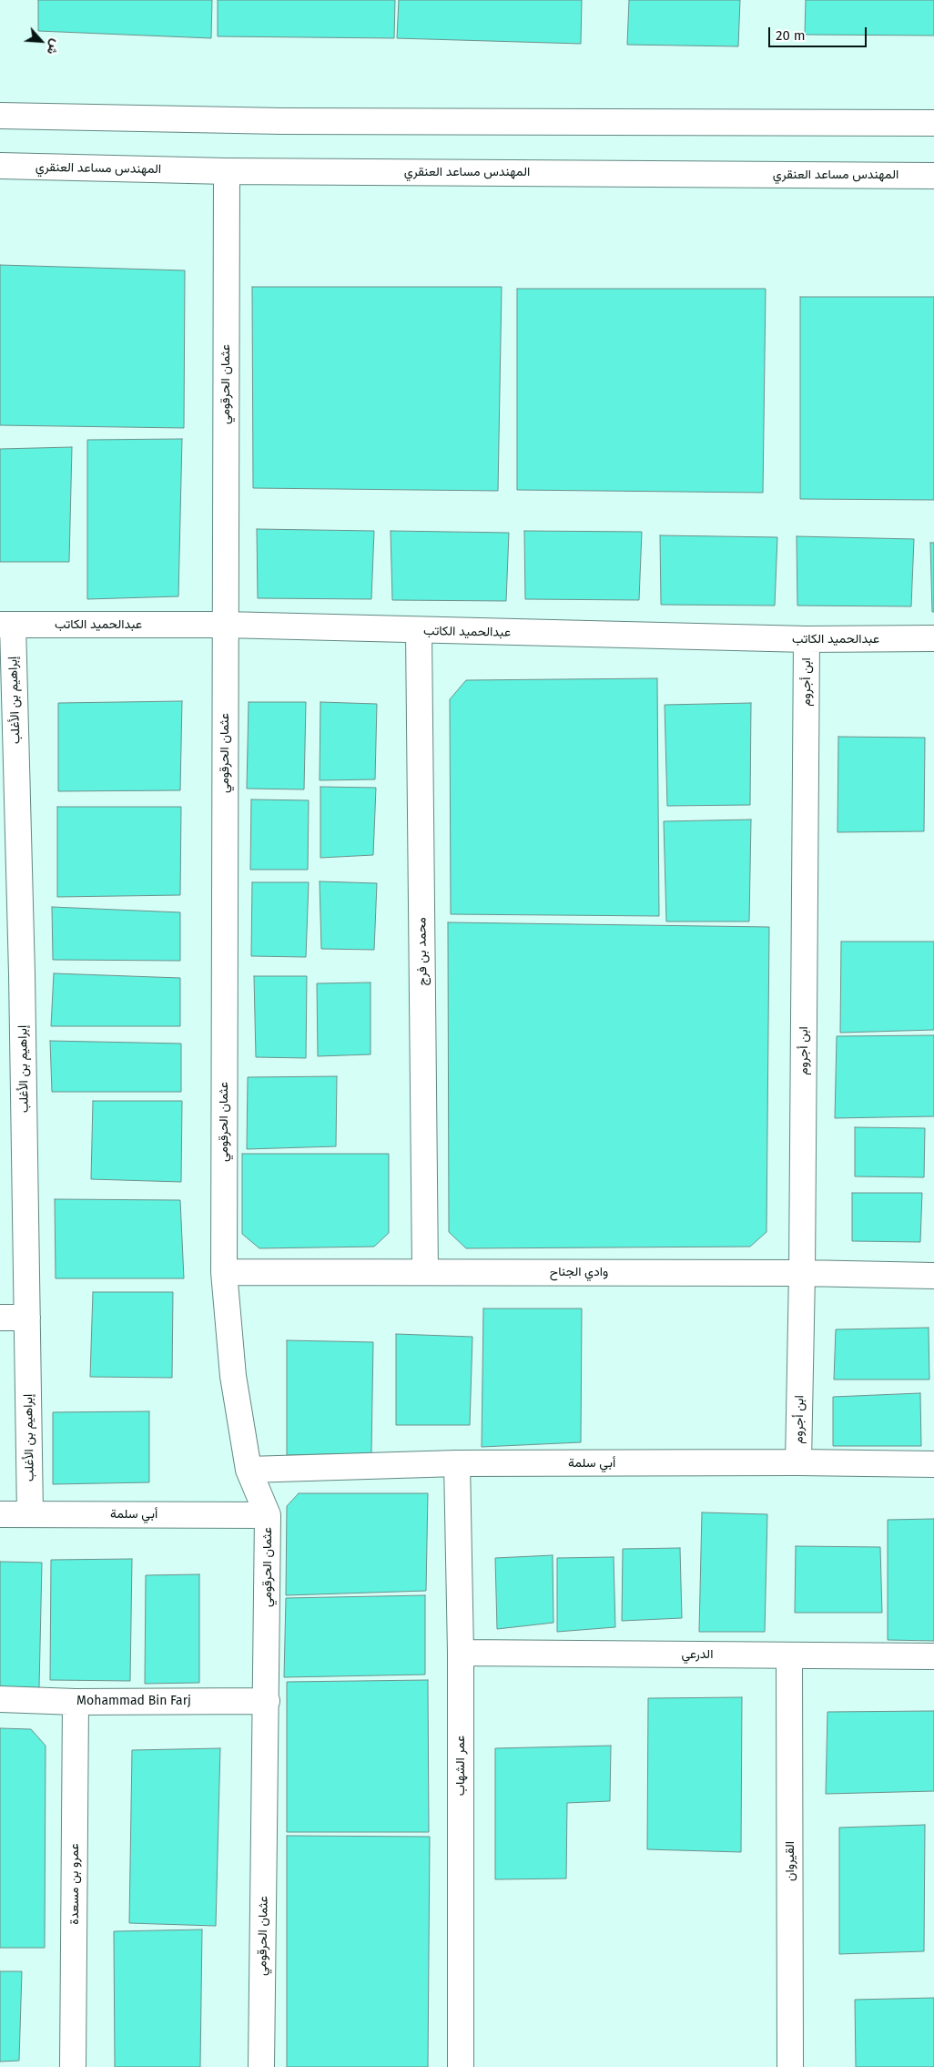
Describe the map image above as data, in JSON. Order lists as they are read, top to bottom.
{
  "streets": {
    "street": [
      "المهندس مساعد العنقري",
      "عثمان الحرقومي",
      "عبدالحميد الكاتب",
      "ابن أجروم",
      "إبراهيم بن الأغلب",
      "محمد بن فرج",
      "وادي الجناح",
      "أبي سلمة",
      "الدرعي",
      "Mohammad Bin Farj",
      "عمر الشهاب",
      "القيروان",
      "عمرو بن مسعدة"
    ]
  },
  "crossings": [
    ["المهندس مساعد العنقري", "عثمان الحرقومي"],
    ["عثمان الحرقومي", "عبدالحميد الكاتب"],
    ["عثمان الحرقومي", "وادي الجناح"],
    ["عثمان الحرقومي", "أبي سلمة"],
    ["عثمان الحرقومي", "Mohammad Bin Farj"],
    ["عبدالحميد الكاتب", "ابن أجروم"],
    ["عبدالحميد الكاتب", "إبراهيم بن الأغلب"],
    ["عبدالحميد الكاتب", "محمد بن فرج"],
    ["ابن أجروم", "وادي الجناح"],
    ["ابن أجروم", "أبي سلمة"],
    ["إبراهيم بن الأغلب", "أبي سلمة"],
    ["محمد بن فرج", "وادي الجناح"],
    ["أبي سلمة", "عمر الشهاب"],
    ["الدرعي", "عمر الشهاب"],
    ["الدرعي", "القيروان"],
    ["Mohammad Bin Farj", "عمرو بن مسعدة"]
  ],
  "scale_bar": "20 m",
  "north": "bottom right"
}
